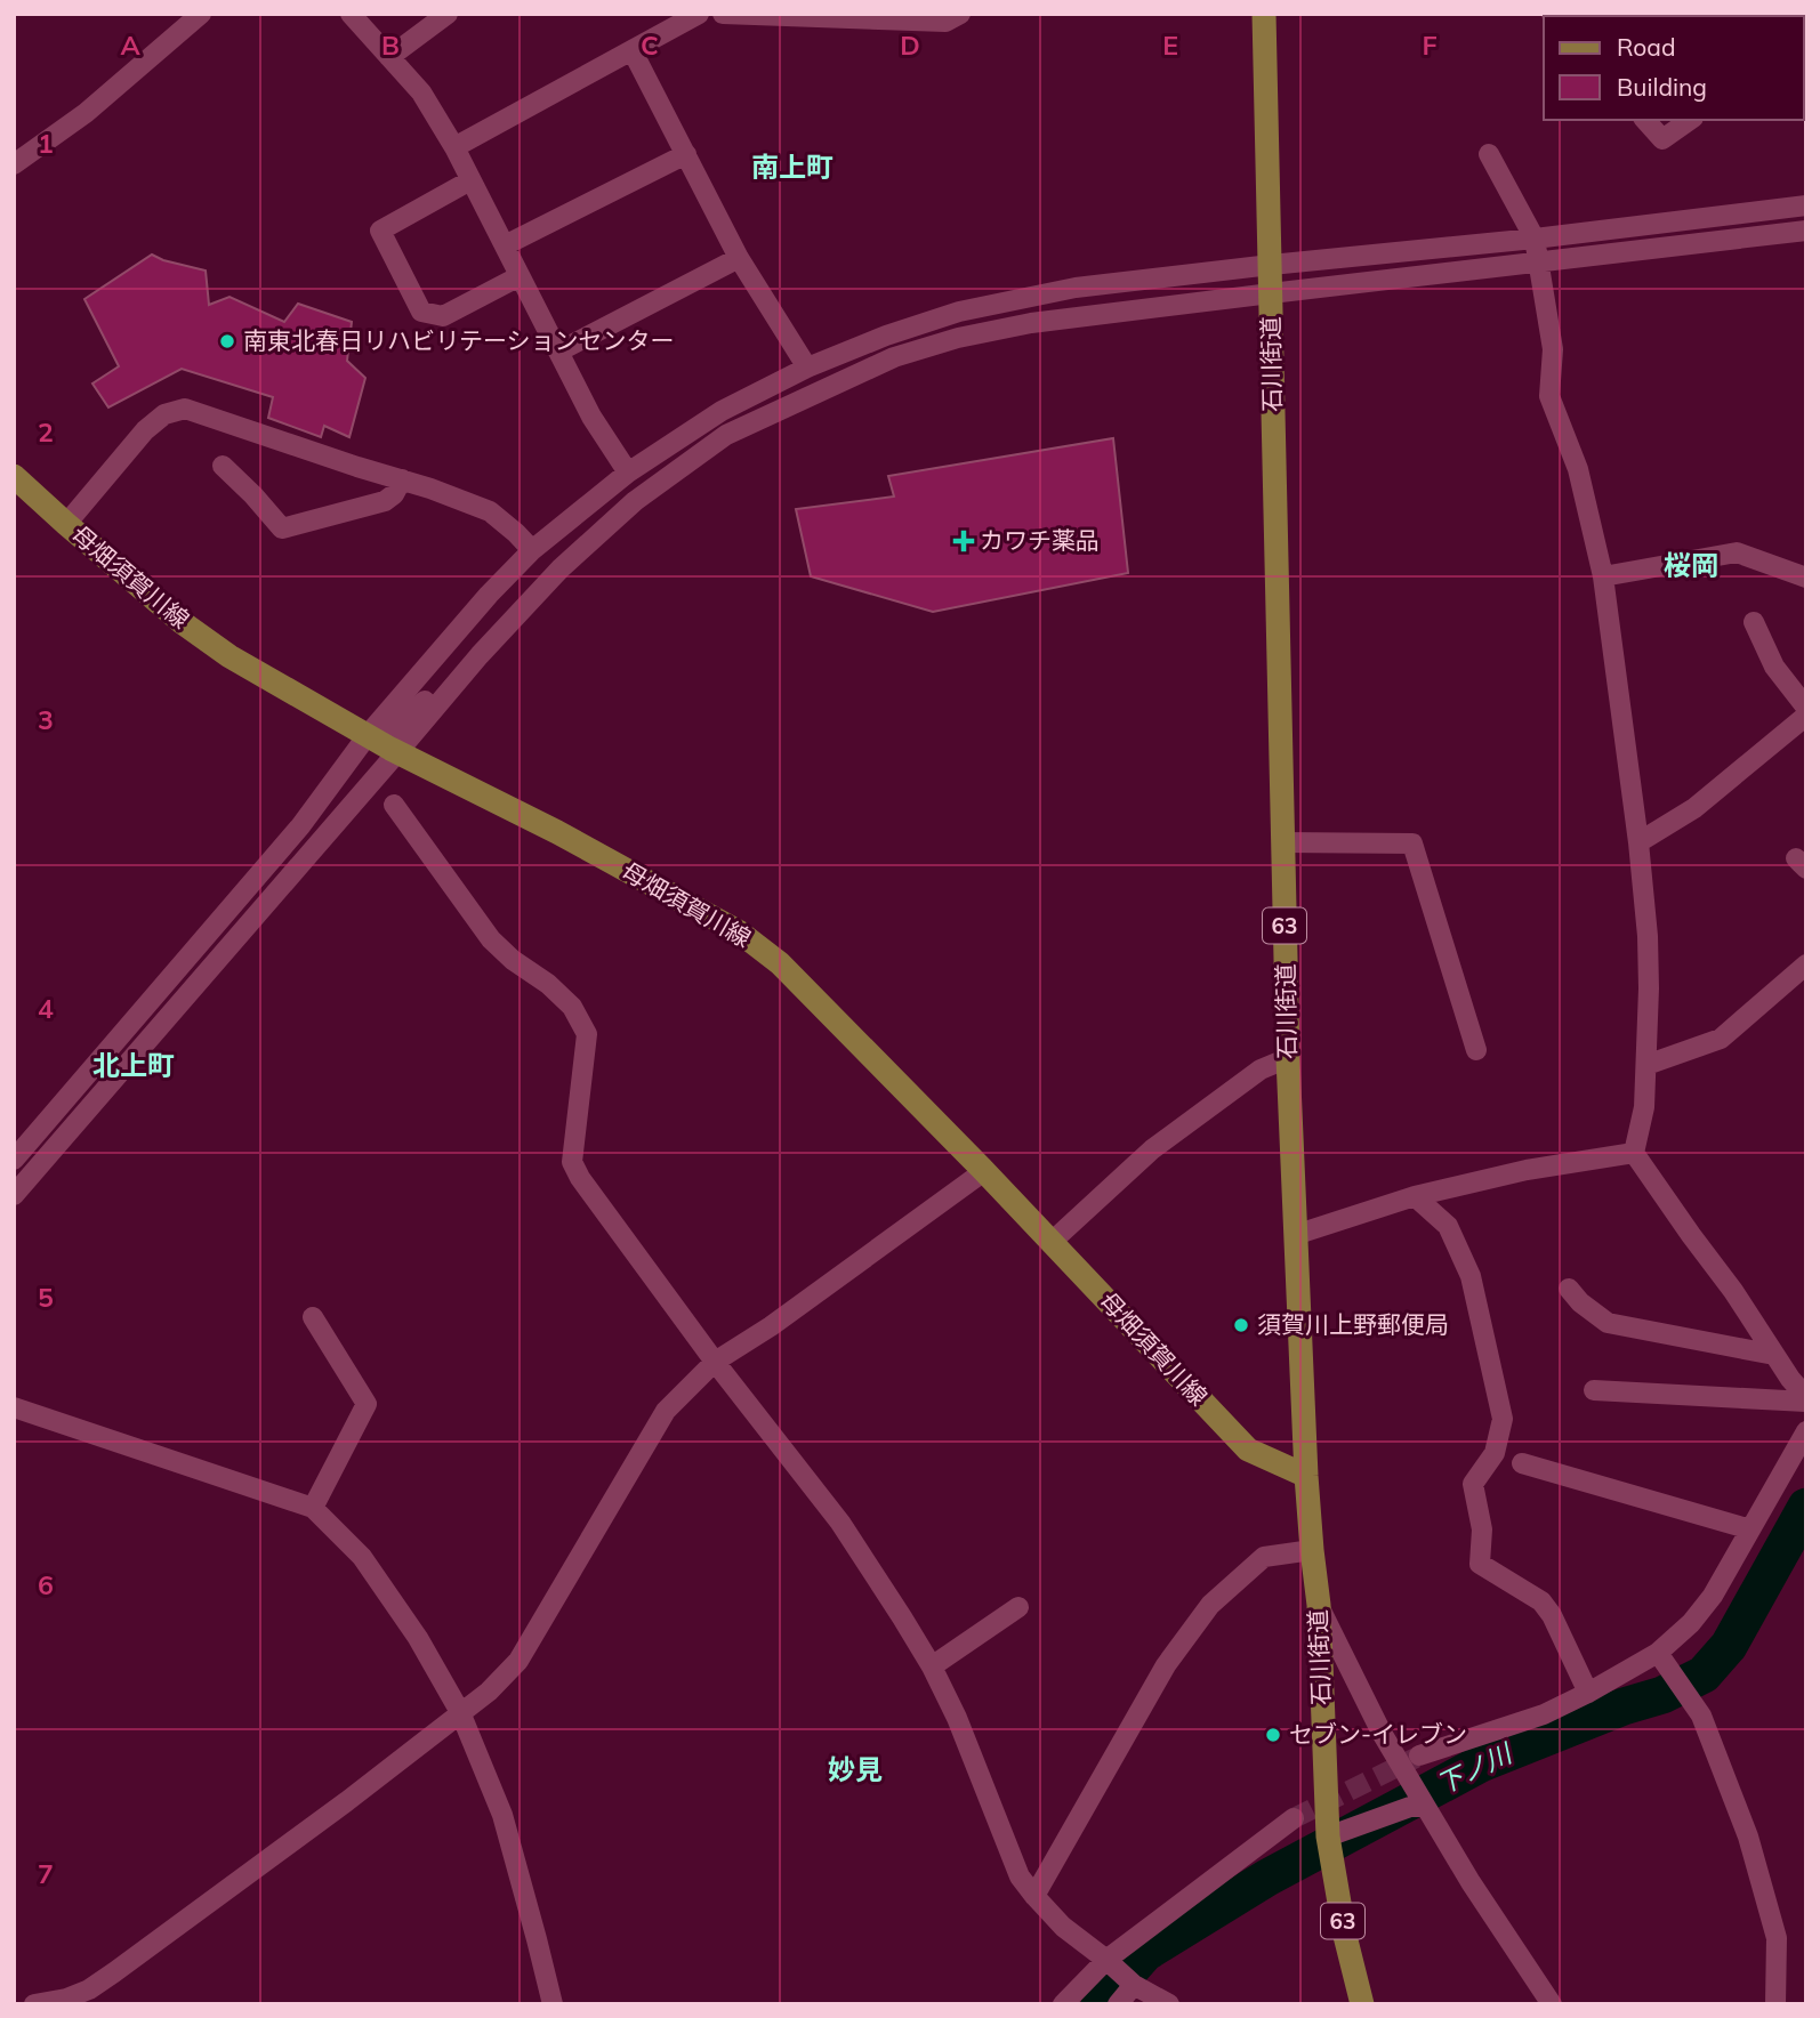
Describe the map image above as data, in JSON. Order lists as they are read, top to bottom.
{
  "streets": {
    "main road": ["石川街道", "母畑須賀川線", "63"]
  },
  "crossings": [
    ["石川街道", "母畑須賀川線"]
  ],
  "districts": [
    "南上町",
    "桜岡",
    "北上町",
    "妙見"
  ],
  "water": ["下ノ川"],
  "places": {
    "other": ["南東北春日リハビリテーションセンター", "須賀川上野郵便局", "セブン-イレブン"],
    "health": ["カワチ薬品"]
  },
  "legend": ["Road", "Building"],
  "grid": {
    "columns": [
      "A",
      "B",
      "C",
      "D",
      "E",
      "F"
    ],
    "rows": [
      "1",
      "2",
      "3",
      "4",
      "5",
      "6",
      "7"
    ]
  }
}
